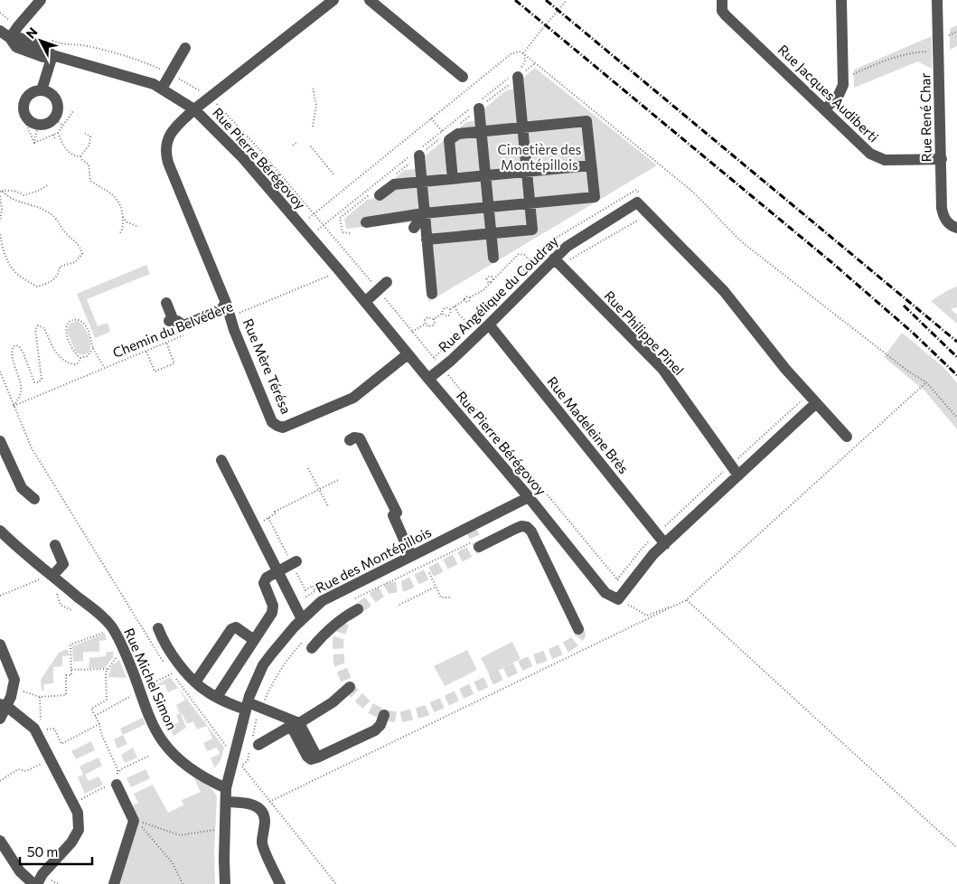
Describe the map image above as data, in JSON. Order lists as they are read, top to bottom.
{
  "streets": {
    "street": [
      "Rue Jacques Audiberti",
      "Rue René Char",
      "Rue Pierre Bérégovoy",
      "Rue Angélique du Coudray",
      "Rue Philippe Pinel",
      "Rue Mère Térésa",
      "Rue Madeleine Brès",
      "Rue des Montépillois",
      "Rue Michel Simon"
    ],
    "path": ["Chemin du Belvédère"]
  },
  "crossings": [
    ["Rue Jacques Audiberti", "Rue René Char"],
    ["Rue Pierre Bérégovoy", "Rue Angélique du Coudray"],
    ["Rue Pierre Bérégovoy", "Chemin du Belvédère"],
    ["Rue Pierre Bérégovoy", "Rue Mère Térésa"],
    ["Rue Pierre Bérégovoy", "Rue des Montépillois"],
    ["Rue Angélique du Coudray", "Rue Philippe Pinel"],
    ["Rue Angélique du Coudray", "Rue Madeleine Brès"],
    ["Chemin du Belvédère", "Rue Mère Térésa"],
    ["Rue des Montépillois", "Rue Michel Simon"]
  ],
  "parks": ["Cimetière des Montépillois"],
  "scale_bar": "50 m",
  "north": "top left"
}
